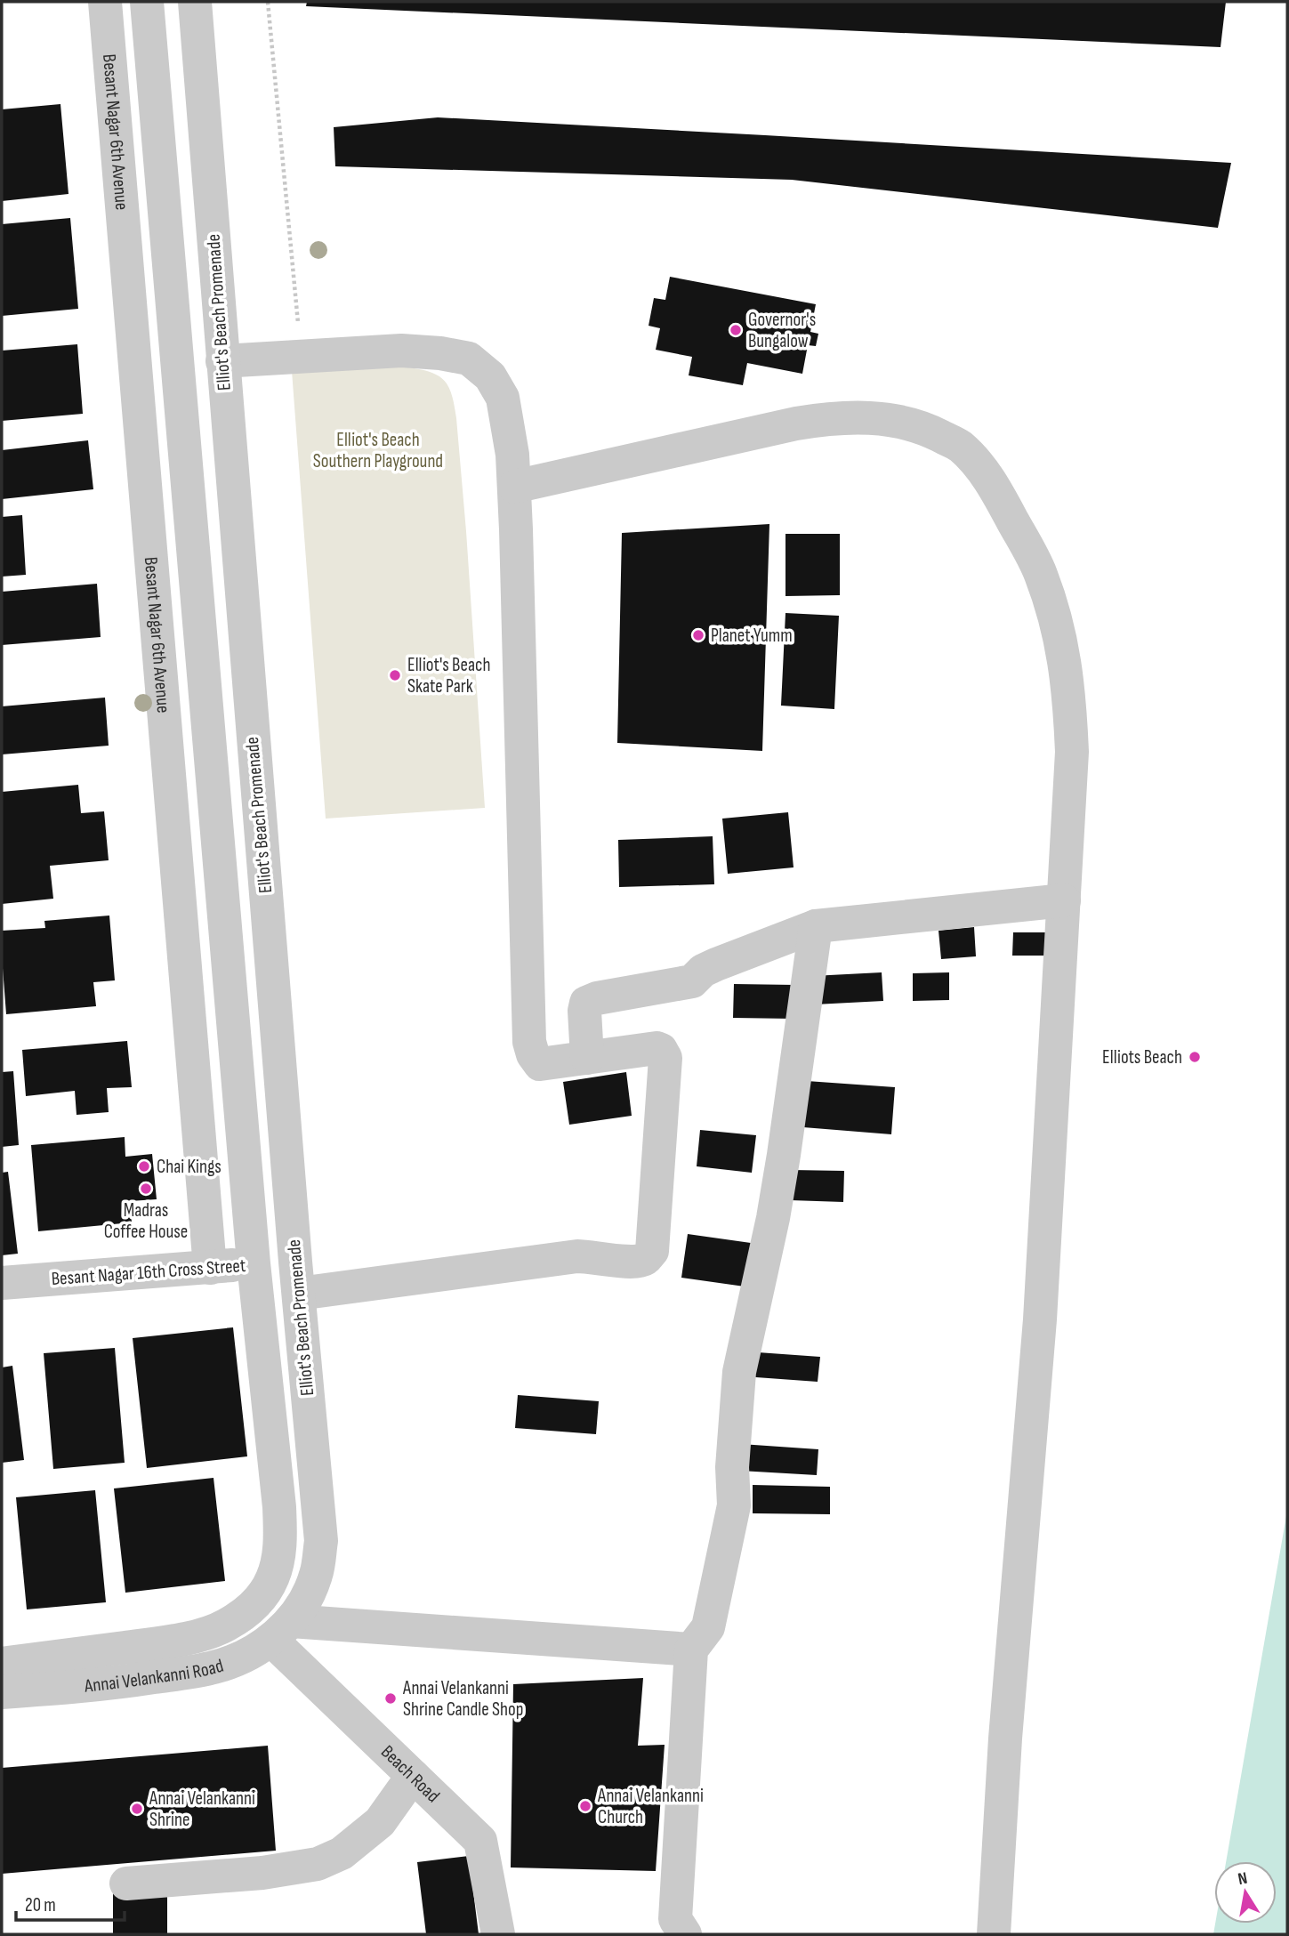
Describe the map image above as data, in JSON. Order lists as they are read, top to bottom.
{
  "streets": {
    "street": [
      "Besant Nagar 6th Avenue",
      "Elliot's Beach Promenade",
      "Besant Nagar 16th Cross Street",
      "Annai Velankanni Road",
      "Beach Road"
    ]
  },
  "crossings": [
    ["Besant Nagar 6th Avenue", "Besant Nagar 16th Cross Street"],
    ["Elliot's Beach Promenade", "Besant Nagar 16th Cross Street"],
    ["Elliot's Beach Promenade", "Annai Velankanni Road"],
    ["Elliot's Beach Promenade", "Beach Road"],
    ["Besant Nagar 16th Cross Street", "Annai Velankanni Road"],
    ["Annai Velankanni Road", "Beach Road"]
  ],
  "parks": ["Elliot's Beach Southern Playground"],
  "places": [
    "Governor's Bungalow",
    "Planet Yumm",
    "Elliot's Beach Skate Park",
    "Elliots Beach",
    "Chai Kings",
    "Madras Coffee House",
    "Annai Velankanni Shrine Candle Shop",
    "Annai Velankanni Church",
    "Annai Velankanni Shrine"
  ],
  "scale_bar": "20 m",
  "north": "top"
}
